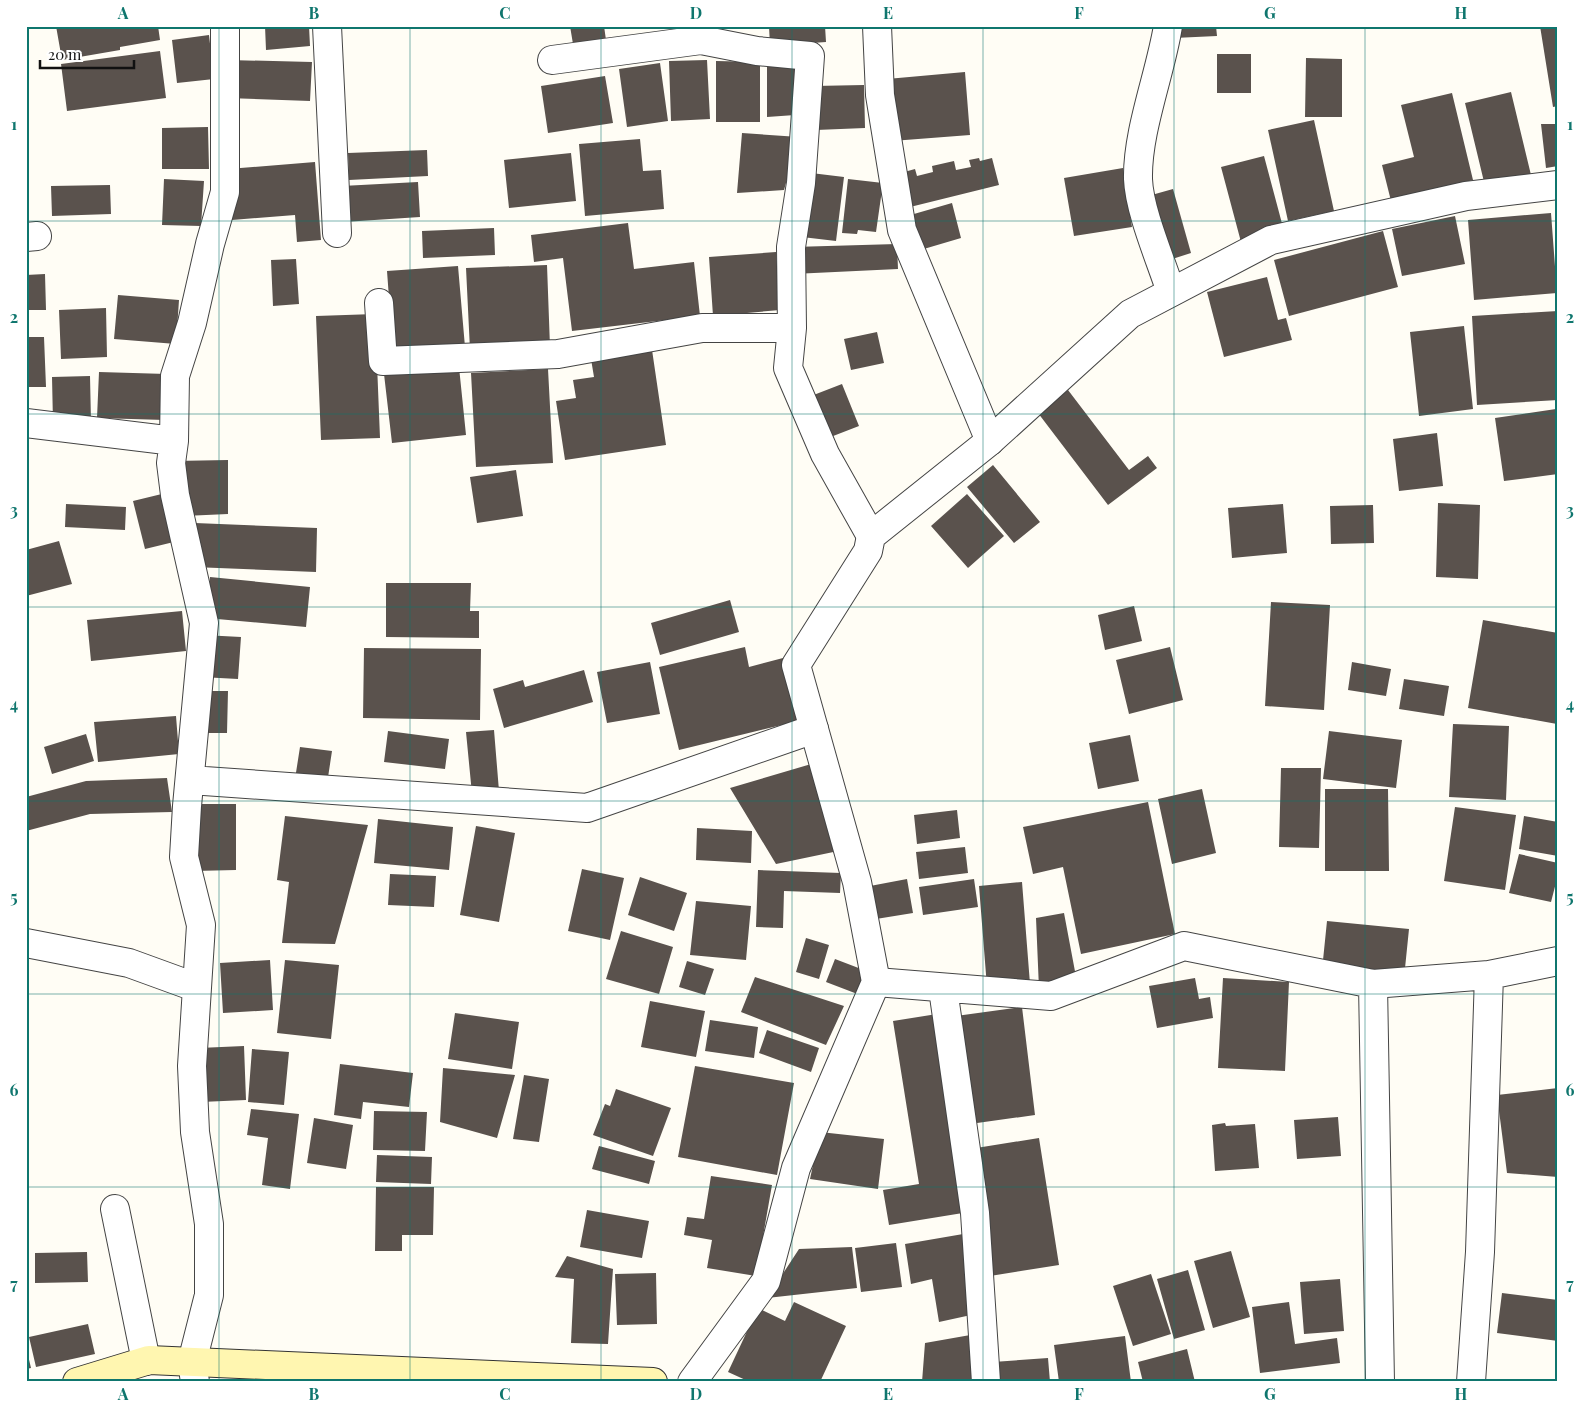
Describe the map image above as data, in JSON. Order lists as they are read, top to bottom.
{
  "scale_bar": "20 m",
  "grid": {
    "columns": [
      "A",
      "B",
      "C",
      "D",
      "E",
      "F",
      "G",
      "H"
    ],
    "rows": [
      "1",
      "2",
      "3",
      "4",
      "5",
      "6",
      "7"
    ]
  }
}
